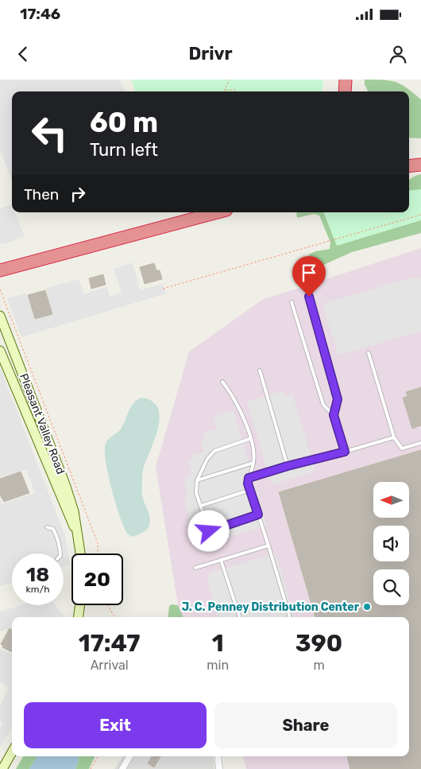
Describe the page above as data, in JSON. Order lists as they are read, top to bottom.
{
  "streets": {
    "main road": ["Pleasant Valley Road"]
  },
  "places": ["J. C. Penney Distribution Center"],
  "north": "left",
  "page": {
    "status": "17:46",
    "header": "Drivr",
    "turn": ["60 m", "Turn left"],
    "then": "Then",
    "speed": "18 km/h",
    "limit": "20",
    "eta": [
      "17:47",
      "Arrival",
      "1",
      "min",
      "390",
      "m"
    ],
    "buttons": ["Exit", "Share"]
  }
}
